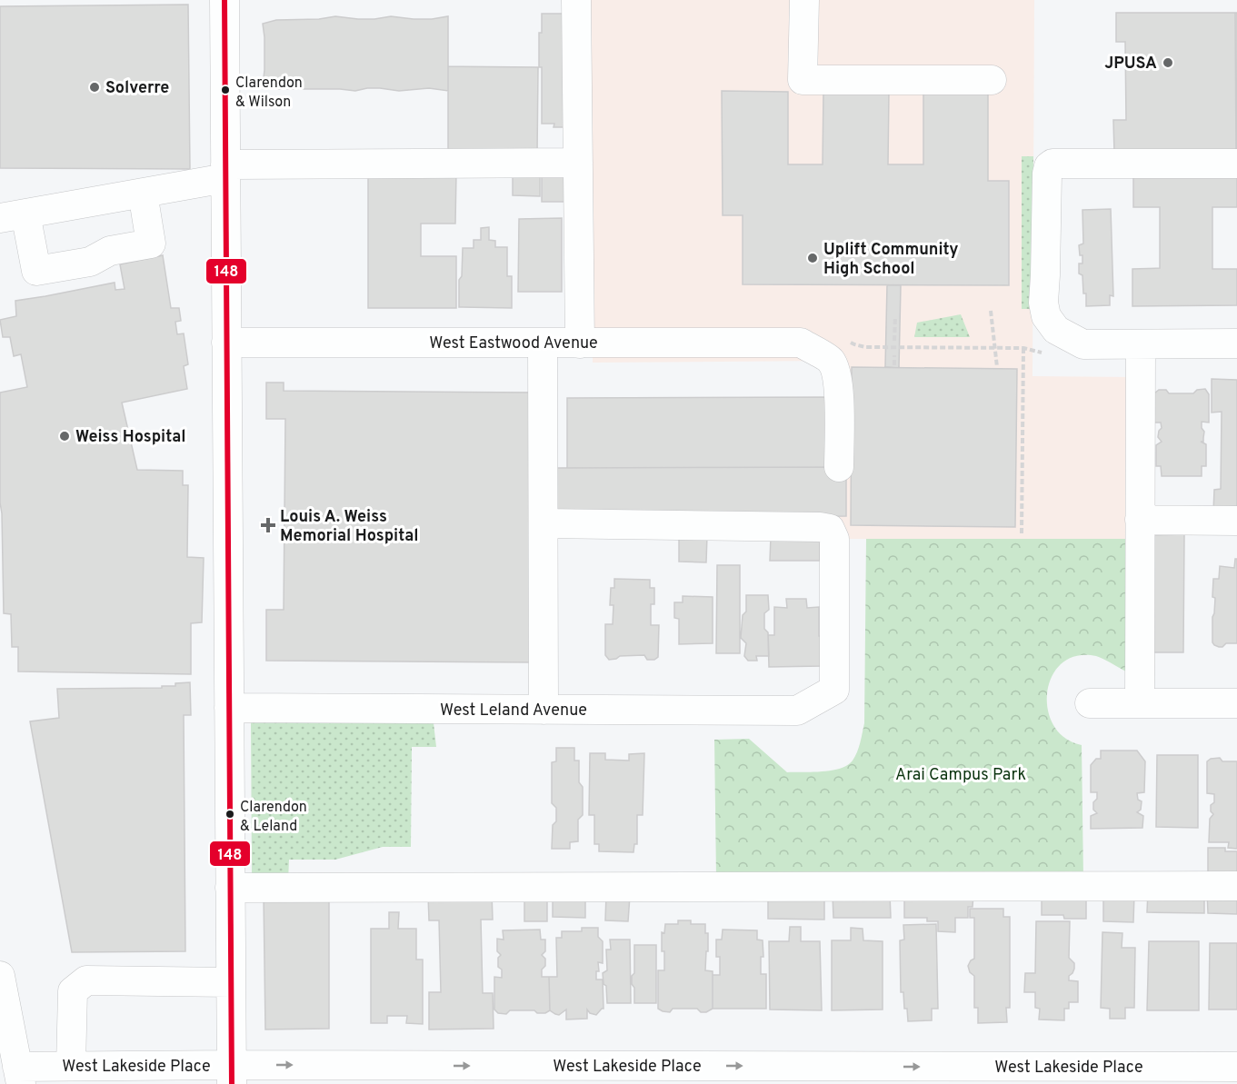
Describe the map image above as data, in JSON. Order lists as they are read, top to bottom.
{
  "streets": {
    "street": ["West Eastwood Avenue", "West Leland Avenue", "West Lakeside Place"]
  },
  "parks": ["Arai Campus Park"],
  "places": {
    "other": [
      "JPUSA",
      "Solverre",
      "Clarendon & Wilson",
      "Uplift Community High School",
      "Weiss Hospital",
      "Clarendon & Leland"
    ],
    "health": ["Louis A. Weiss Memorial Hospital"]
  },
  "lines": ["transit line 148"]
}
